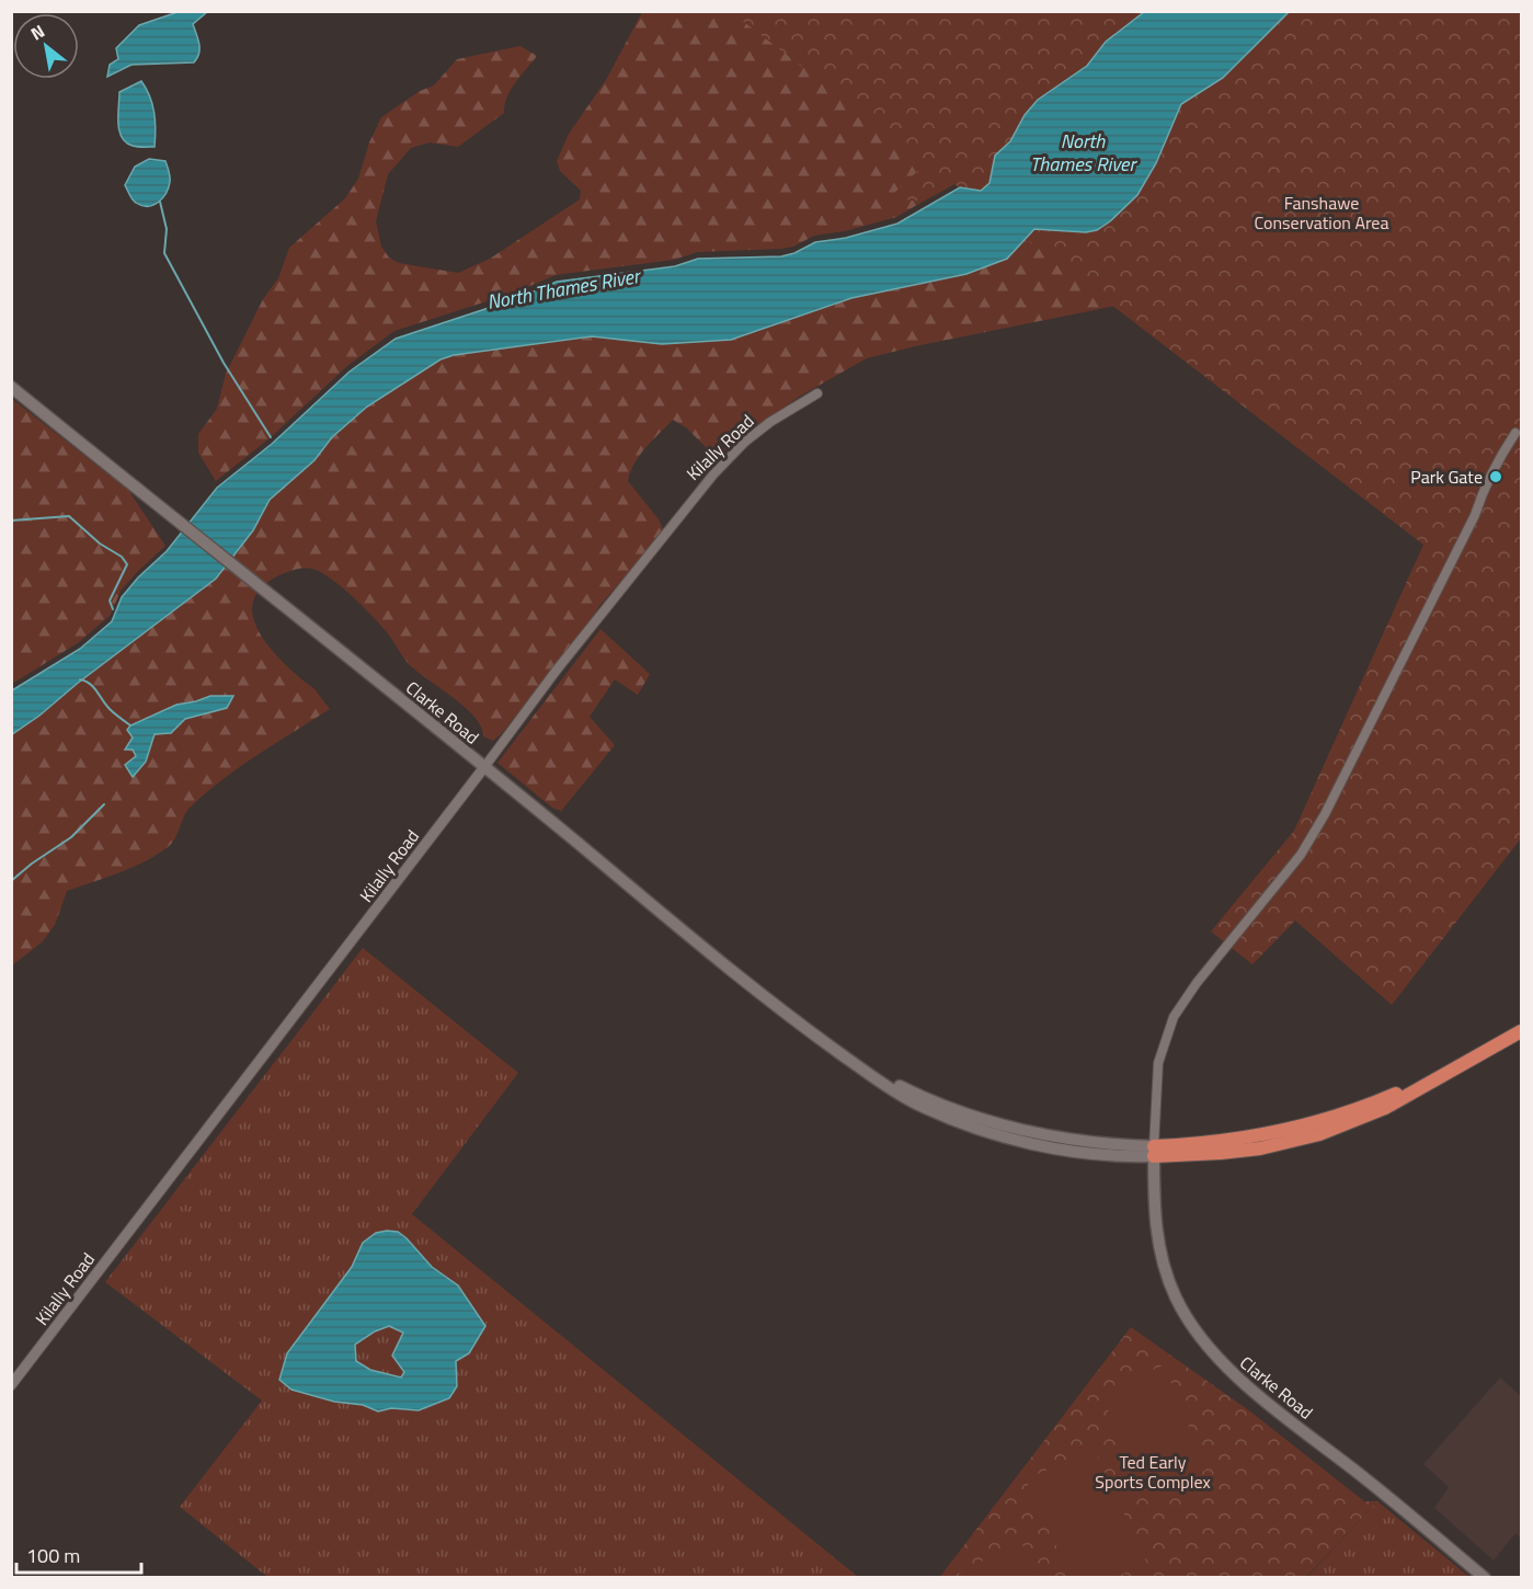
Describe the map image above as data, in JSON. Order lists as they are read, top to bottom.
{
  "streets": {
    "main road": ["Clarke Road"],
    "street": ["Kilally Road"]
  },
  "crossings": [
    ["Kilally Road", "Clarke Road"]
  ],
  "water": ["North Thames River"],
  "parks": ["Fanshawe Conservation Area", "Ted Early Sports Complex"],
  "places": ["Park Gate"],
  "scale_bar": "100 m",
  "north": "top left"
}
